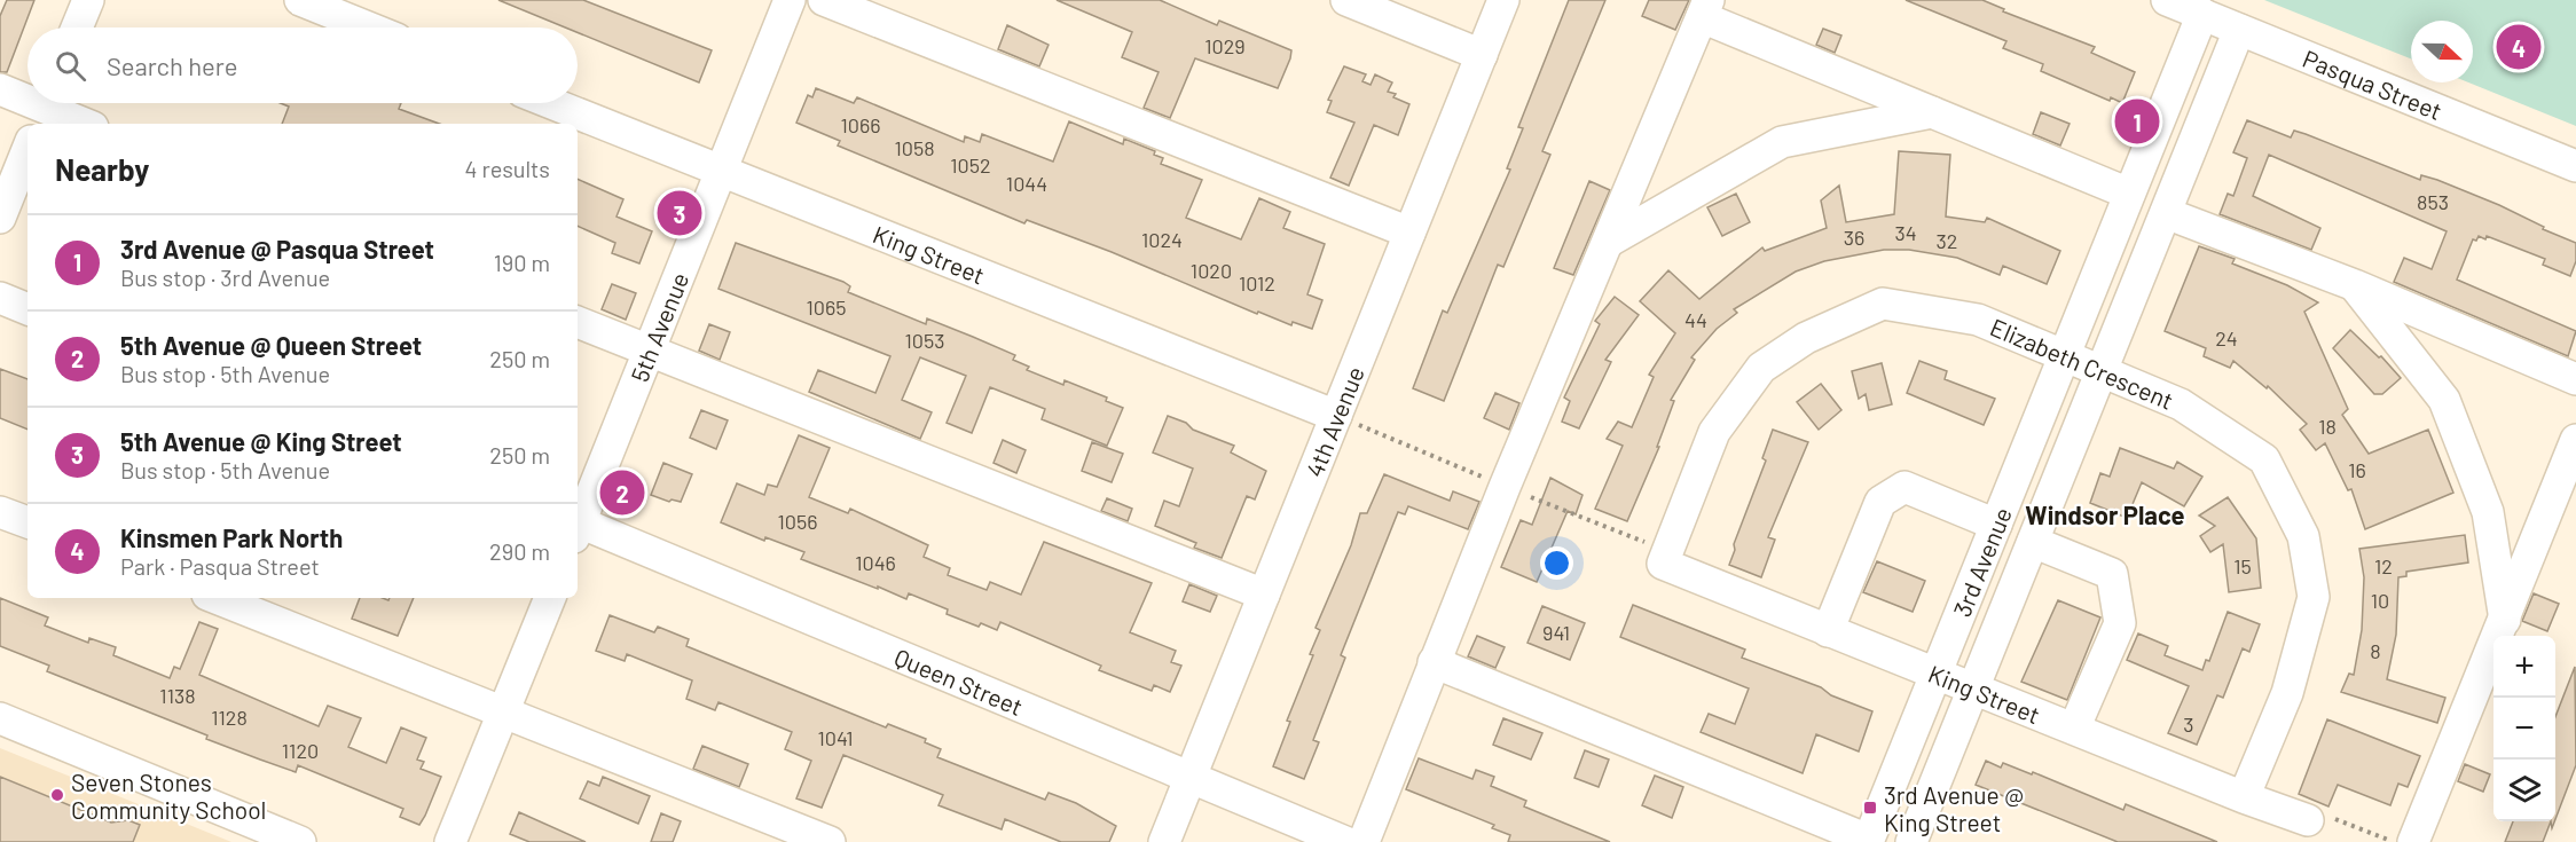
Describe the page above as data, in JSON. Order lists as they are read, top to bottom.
{
  "streets": {
    "street": [
      "Pasqua Street",
      "King Street",
      "5th Avenue",
      "Elizabeth Crescent",
      "4th Avenue",
      "3rd Avenue",
      "Queen Street"
    ]
  },
  "crossings": [
    ["Pasqua Street", "3rd Avenue"],
    ["King Street", "5th Avenue"],
    ["King Street", "Elizabeth Crescent"],
    ["King Street", "4th Avenue"],
    ["King Street", "3rd Avenue"],
    ["Elizabeth Crescent", "3rd Avenue"],
    ["4th Avenue", "Queen Street"]
  ],
  "districts": ["Windsor Place"],
  "places": {
    "other": ["Seven Stones Community School"],
    "transit": ["3rd Avenue @ King Street"]
  },
  "house_numbers": [
    "1029",
    "1066",
    "1058",
    "1052",
    "1044",
    "853",
    "34",
    "36",
    "1024",
    "32",
    "1020",
    "1012",
    "1065",
    "44",
    "24",
    "1053",
    "18",
    "16",
    "1056",
    "1046",
    "15",
    "12",
    "10",
    "941",
    "8",
    "1138",
    "1128",
    "3",
    "1041",
    "1120"
  ],
  "north": "right",
  "page": {
    "pins": [
      "4",
      "1",
      "3",
      "2"
    ],
    "search": "Search here",
    "heading": ["Nearby", "4 results"],
    "list": [
      {
        "mark": "1",
        "name": "3rd Avenue @ Pasqua Street",
        "note": "Bus stop · 3rd Avenue",
        "value": "190 m"
      },
      {
        "mark": "2",
        "name": "5th Avenue @ Queen Street",
        "note": "Bus stop · 5th Avenue",
        "value": "250 m"
      },
      {
        "mark": "3",
        "name": "5th Avenue @ King Street",
        "note": "Bus stop · 5th Avenue",
        "value": "250 m"
      },
      {
        "mark": "4",
        "name": "Kinsmen Park North",
        "note": "Park · Pasqua Street",
        "value": "290 m"
      }
    ],
    "map_buttons": ["+", "−"]
  }
}
